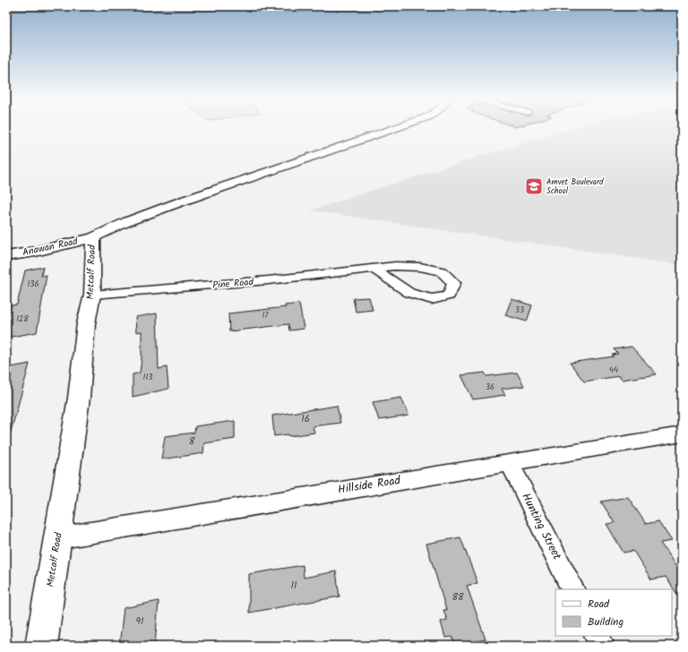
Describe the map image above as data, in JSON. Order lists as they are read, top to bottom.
{
  "streets": {
    "street": [
      "Anawan Road",
      "Metcalf Road",
      "Pine Road",
      "Hillside Road",
      "Hunting Street"
    ]
  },
  "crossings": [
    ["Anawan Road", "Metcalf Road"],
    ["Metcalf Road", "Pine Road"],
    ["Metcalf Road", "Hillside Road"],
    ["Hillside Road", "Hunting Street"]
  ],
  "places": {
    "school or university": ["Amvet Boulevard School"]
  },
  "house_numbers": [
    "136",
    "33",
    "17",
    "128",
    "44",
    "113",
    "36",
    "16",
    "8",
    "11",
    "88",
    "91"
  ],
  "legend": ["Road", "Building"]
}
